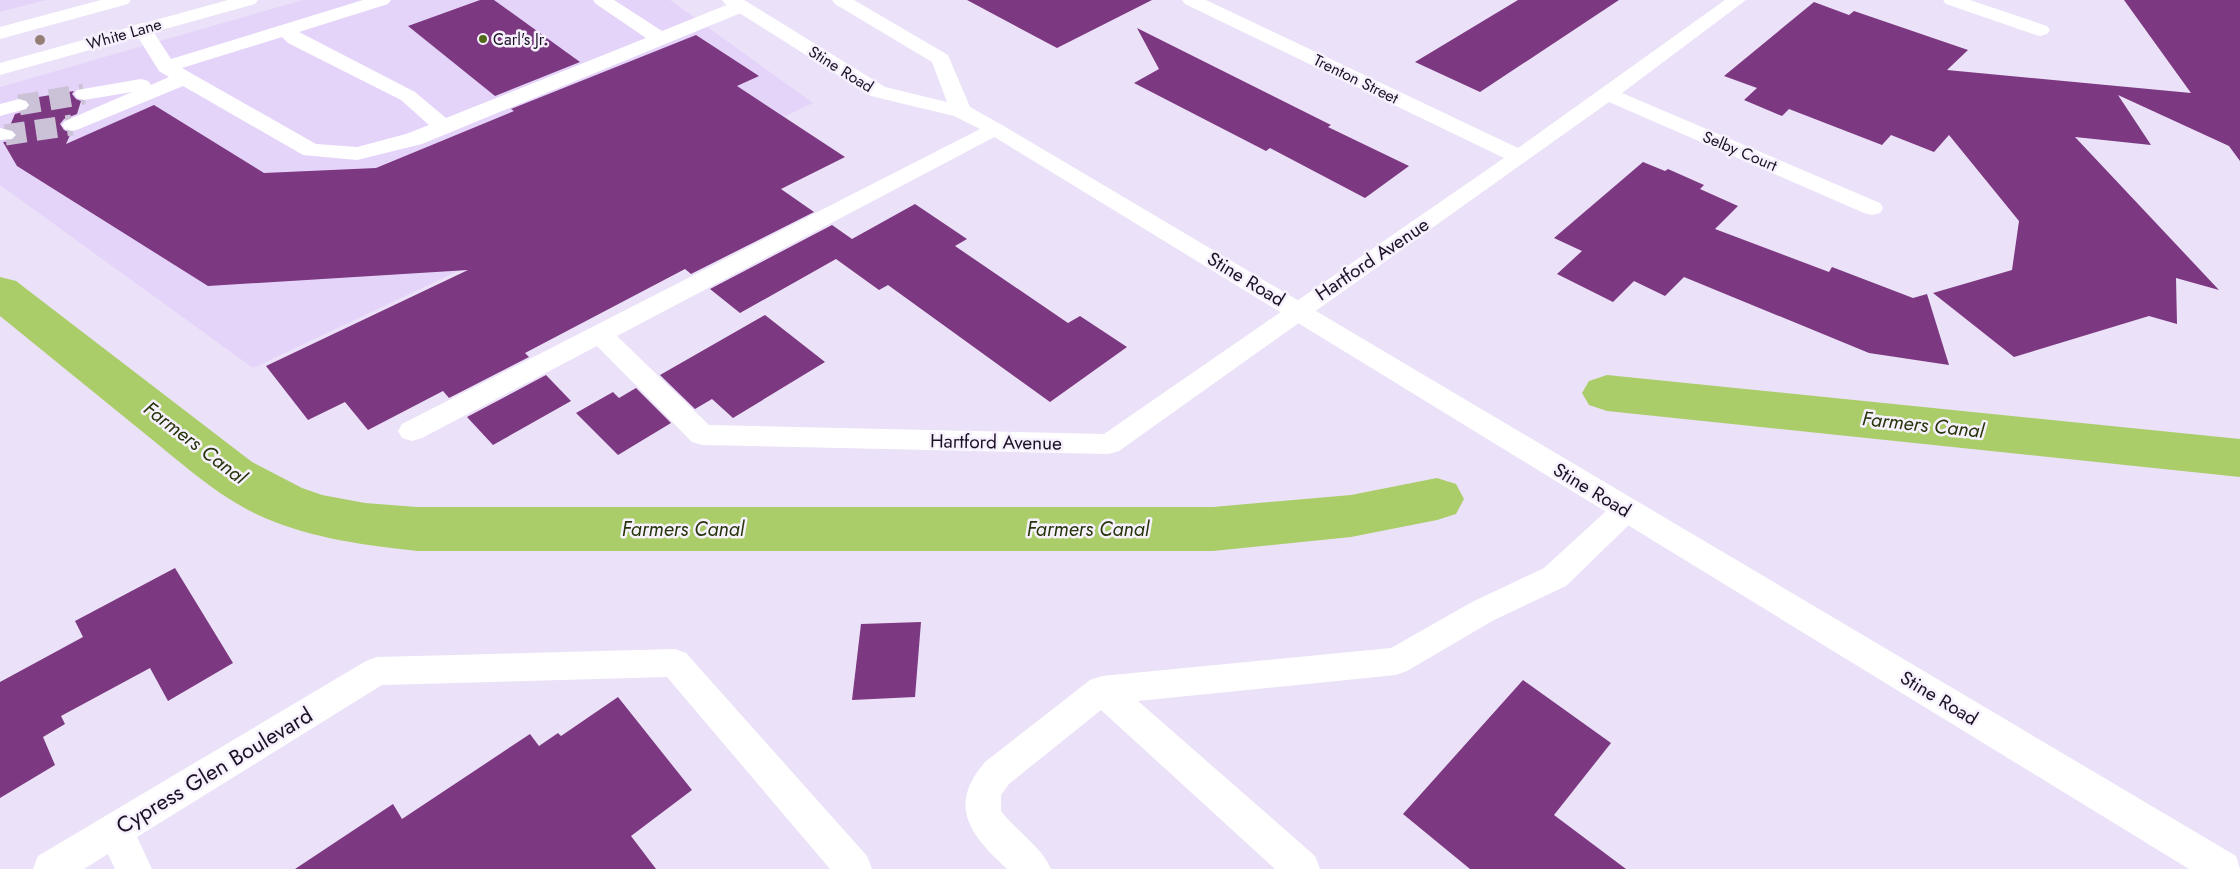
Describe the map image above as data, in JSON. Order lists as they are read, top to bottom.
{
  "streets": {
    "main road": [
      "White Lane",
      "Stine Road",
      "Trenton Street",
      "Selby Court",
      "Hartford Avenue",
      "Cypress Glen Boulevard"
    ]
  },
  "crossings": [
    ["Stine Road", "Hartford Avenue"],
    ["Trenton Street", "Hartford Avenue"],
    ["Selby Court", "Hartford Avenue"]
  ],
  "water": ["Farmers Canal"],
  "places": ["Carl's Jr."]
}
